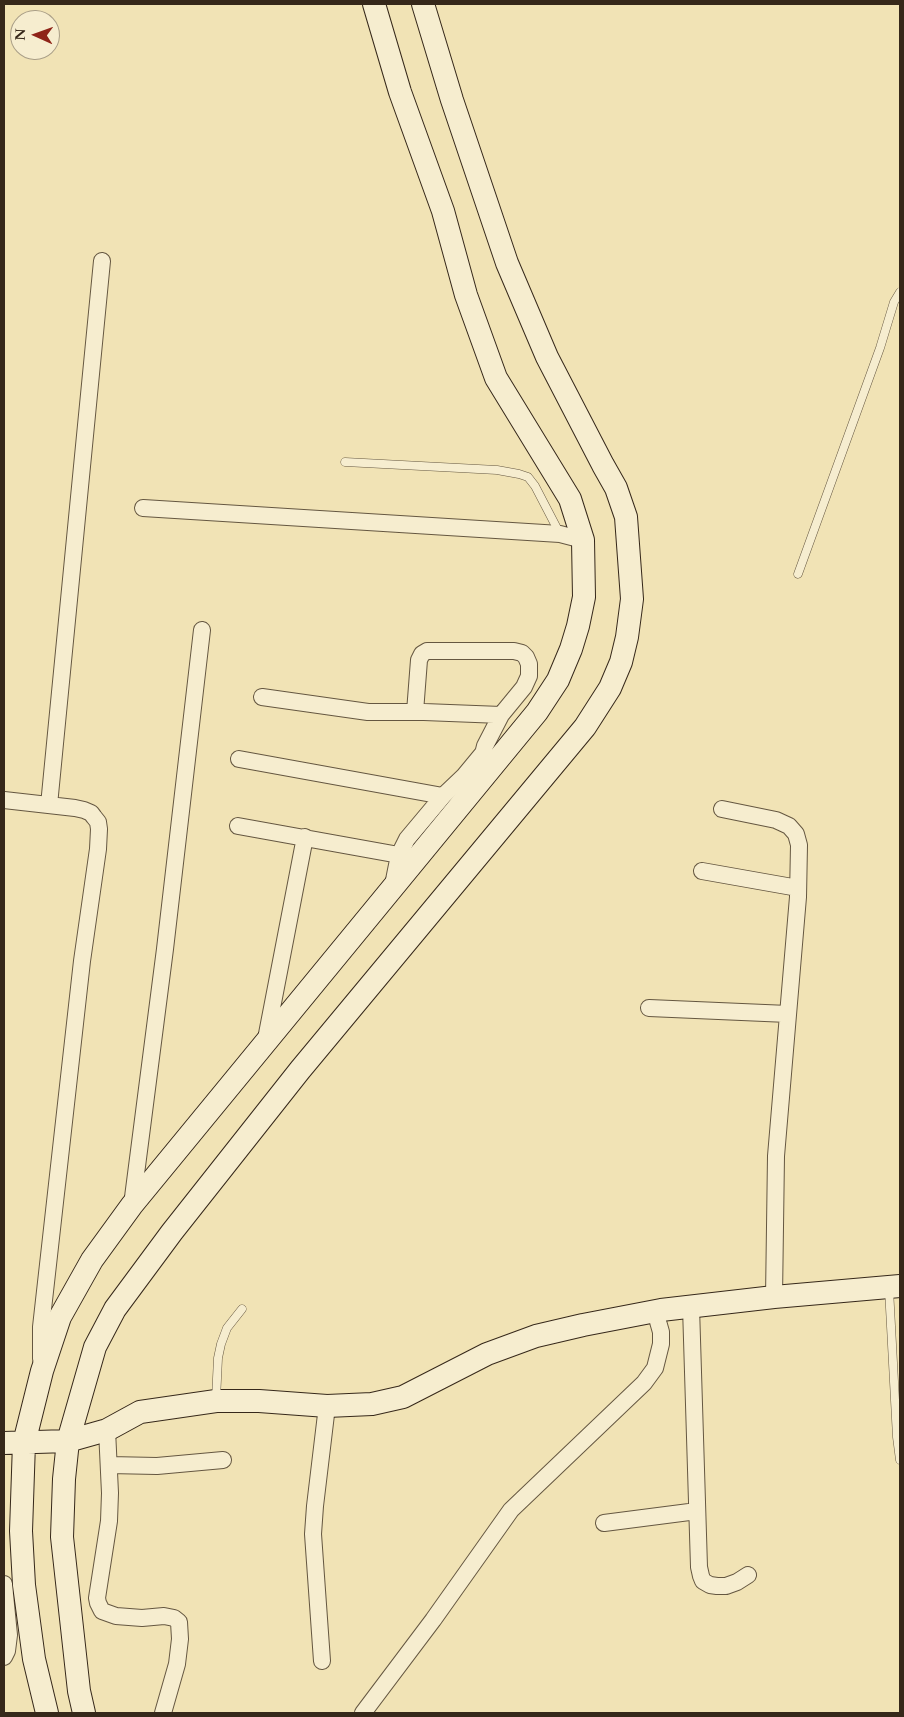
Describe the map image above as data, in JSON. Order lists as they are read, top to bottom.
{
  "north": "left"
}
